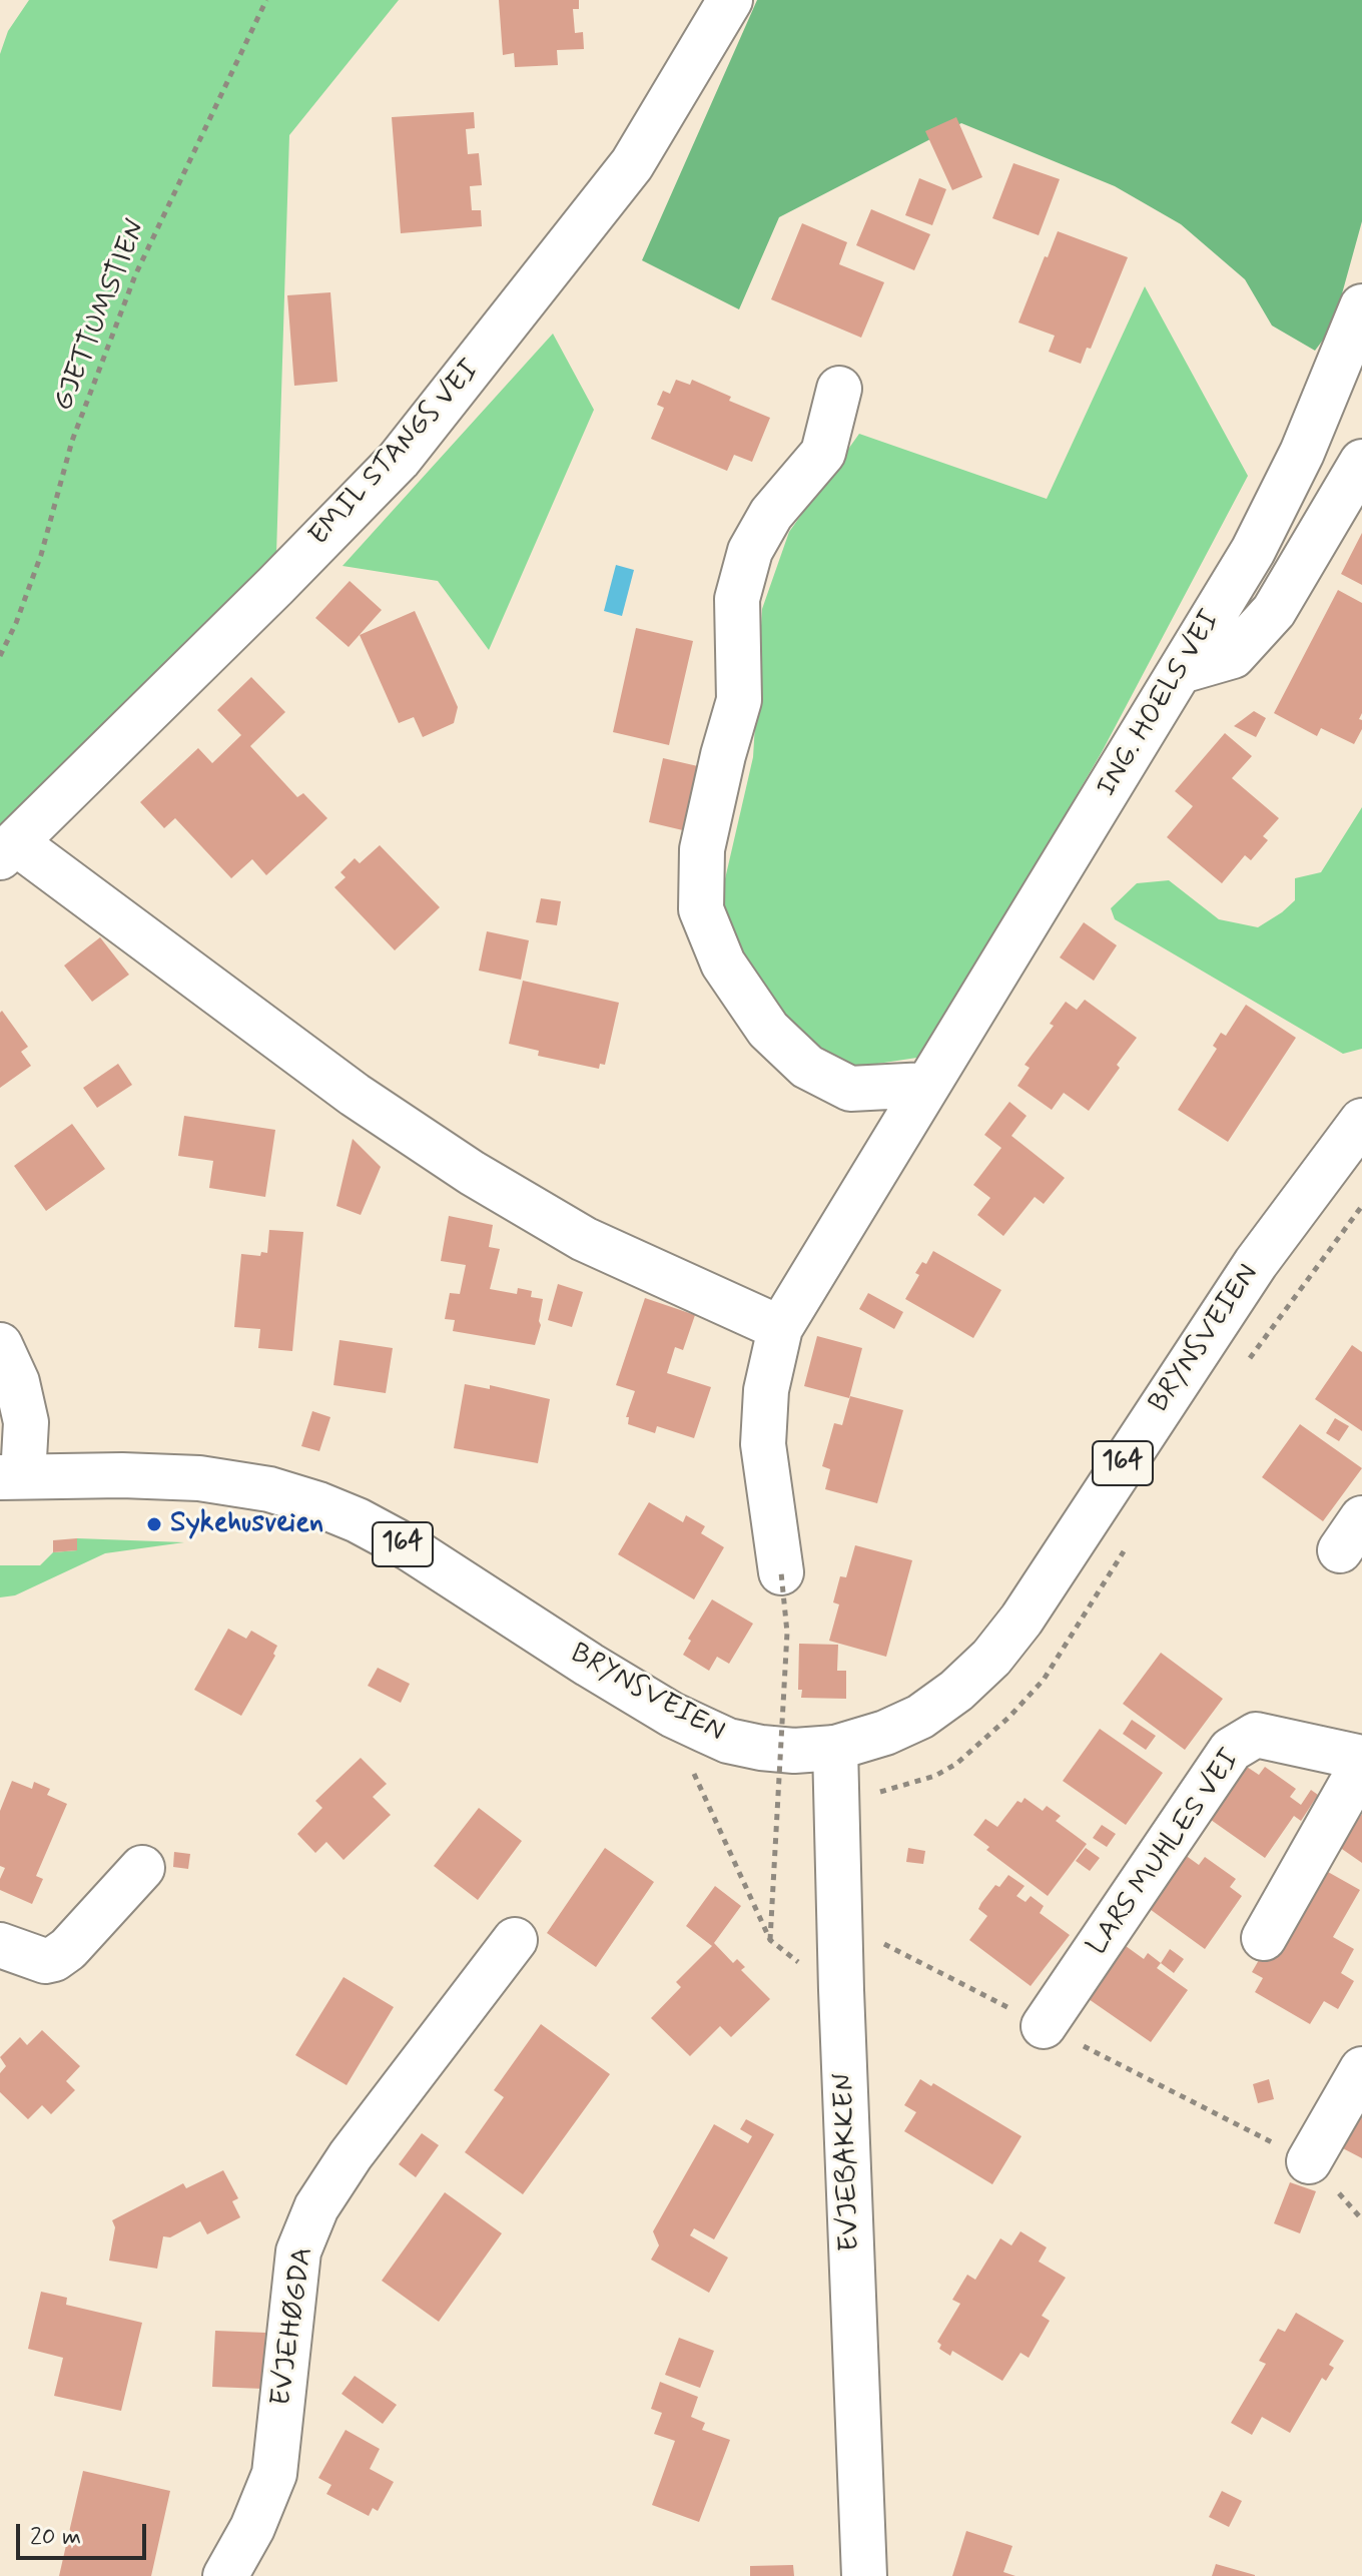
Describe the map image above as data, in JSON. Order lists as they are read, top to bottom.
{
  "streets": {
    "street": [
      "EMIL STANGS VEI",
      "ING. HOELS VEI",
      "BRYNSVEIEN",
      "164",
      "LARS MUHLES VEI",
      "EVJEBAKKEN",
      "EVJEHØGDA"
    ],
    "path": ["GJETTUMSTIEN"]
  },
  "crossings": [
    ["BRYNSVEIEN", "EVJEBAKKEN"]
  ],
  "places": ["Sykehusveien"],
  "scale_bar": "20 m"
}
